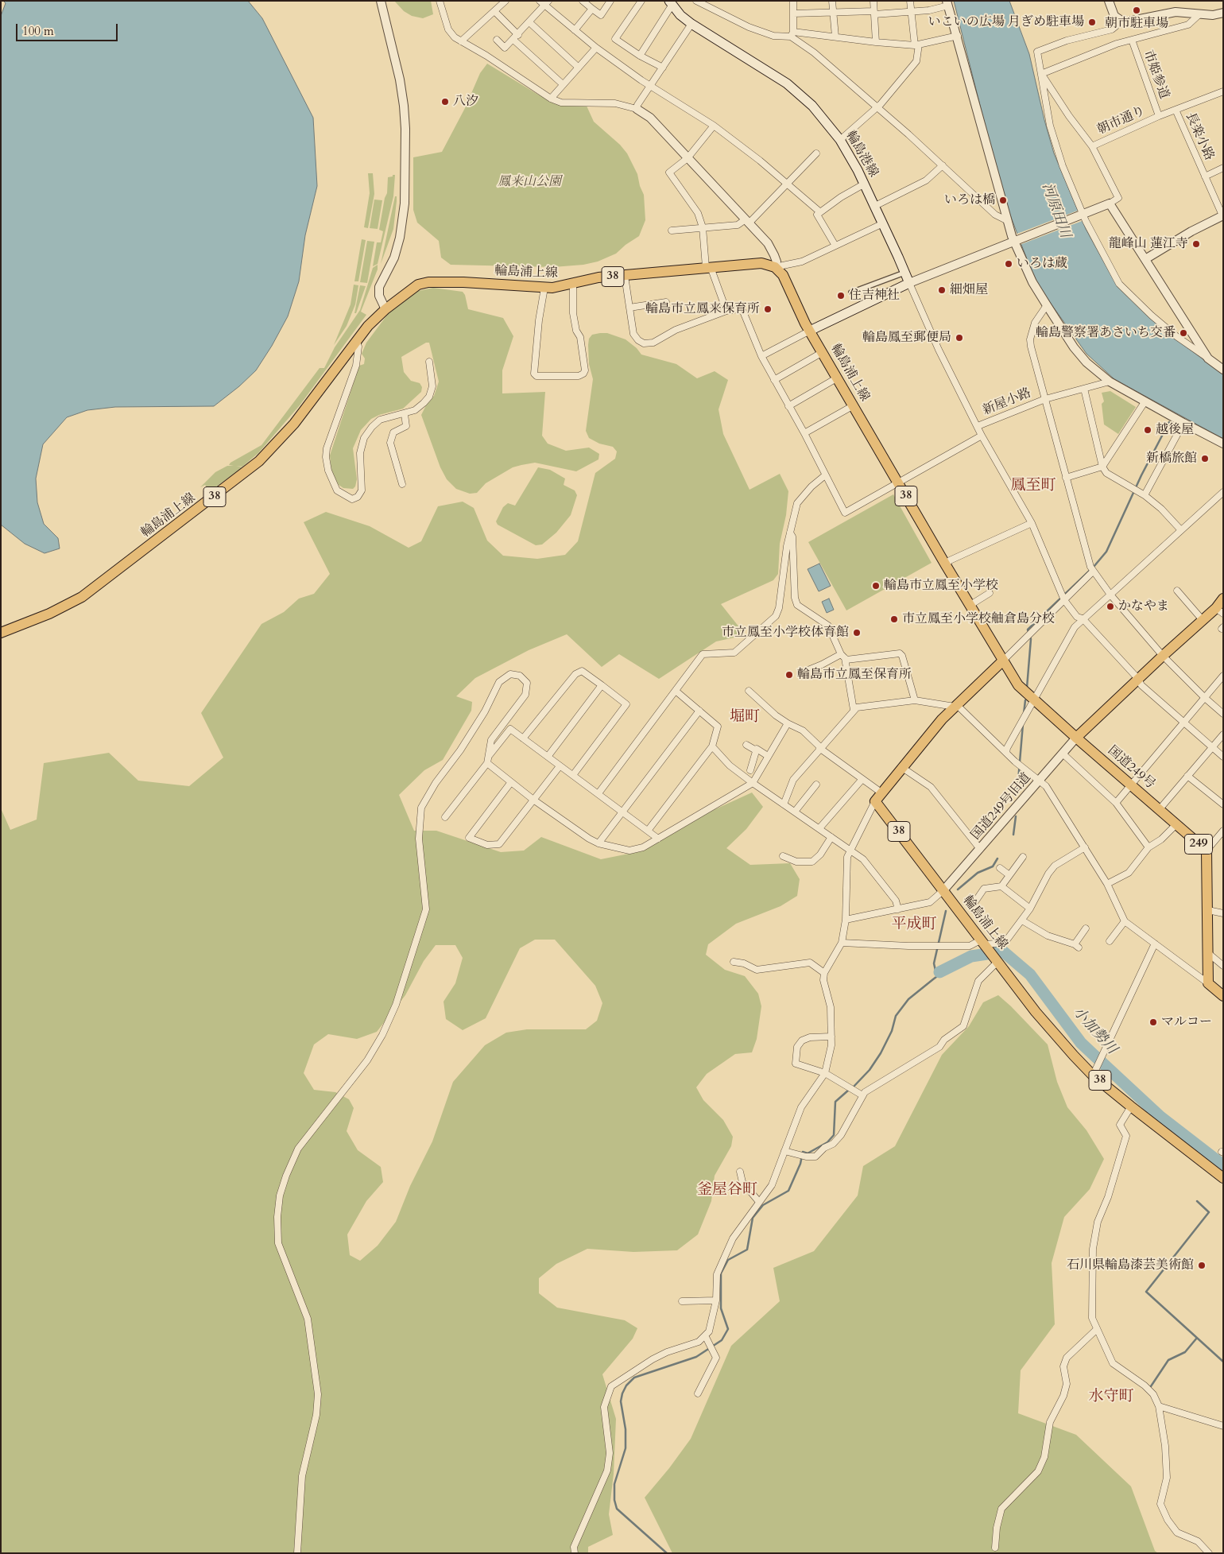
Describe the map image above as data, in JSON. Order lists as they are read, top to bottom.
{
  "streets": {
    "main road": [
      "輪島港線",
      "輪島浦上線",
      "38",
      "国道249号",
      "249"
    ],
    "street": [
      "市姫参道",
      "朝市通り",
      "長楽小路",
      "新屋小路",
      "国道249号旧道"
    ]
  },
  "crossings": [
    ["市姫参道", "朝市通り"],
    ["朝市通り", "長楽小路"],
    ["輪島浦上線", "国道249号"],
    ["輪島浦上線", "国道249号旧道"],
    ["国道249号", "国道249号旧道"],
    ["国道249号", "249"]
  ],
  "districts": [
    "鳳至町",
    "堀町",
    "平成町",
    "釜屋谷町",
    "水守町"
  ],
  "water": ["河原田川", "小加勢川"],
  "parks": ["鳳来山公園"],
  "places": [
    "朝市駐車場",
    "いこいの広場 月ぎめ駐車場",
    "八汐",
    "いろは橋",
    "龍峰山 蓮江寺",
    "いろは蔵",
    "細畑屋",
    "住吉神社",
    "輪島市立鳳来保育所",
    "輪島警察署あさいち交番",
    "輪島鳳至郵便局",
    "越後屋",
    "新橋旅館",
    "輪島市立鳳至小学校",
    "かなやま",
    "市立鳳至小学校舳倉島分校",
    "市立鳳至小学校体育館",
    "輪島市立鳳至保育所",
    "マルコー",
    "石川県輪島漆芸美術館"
  ],
  "scale_bar": "100 m"
}
